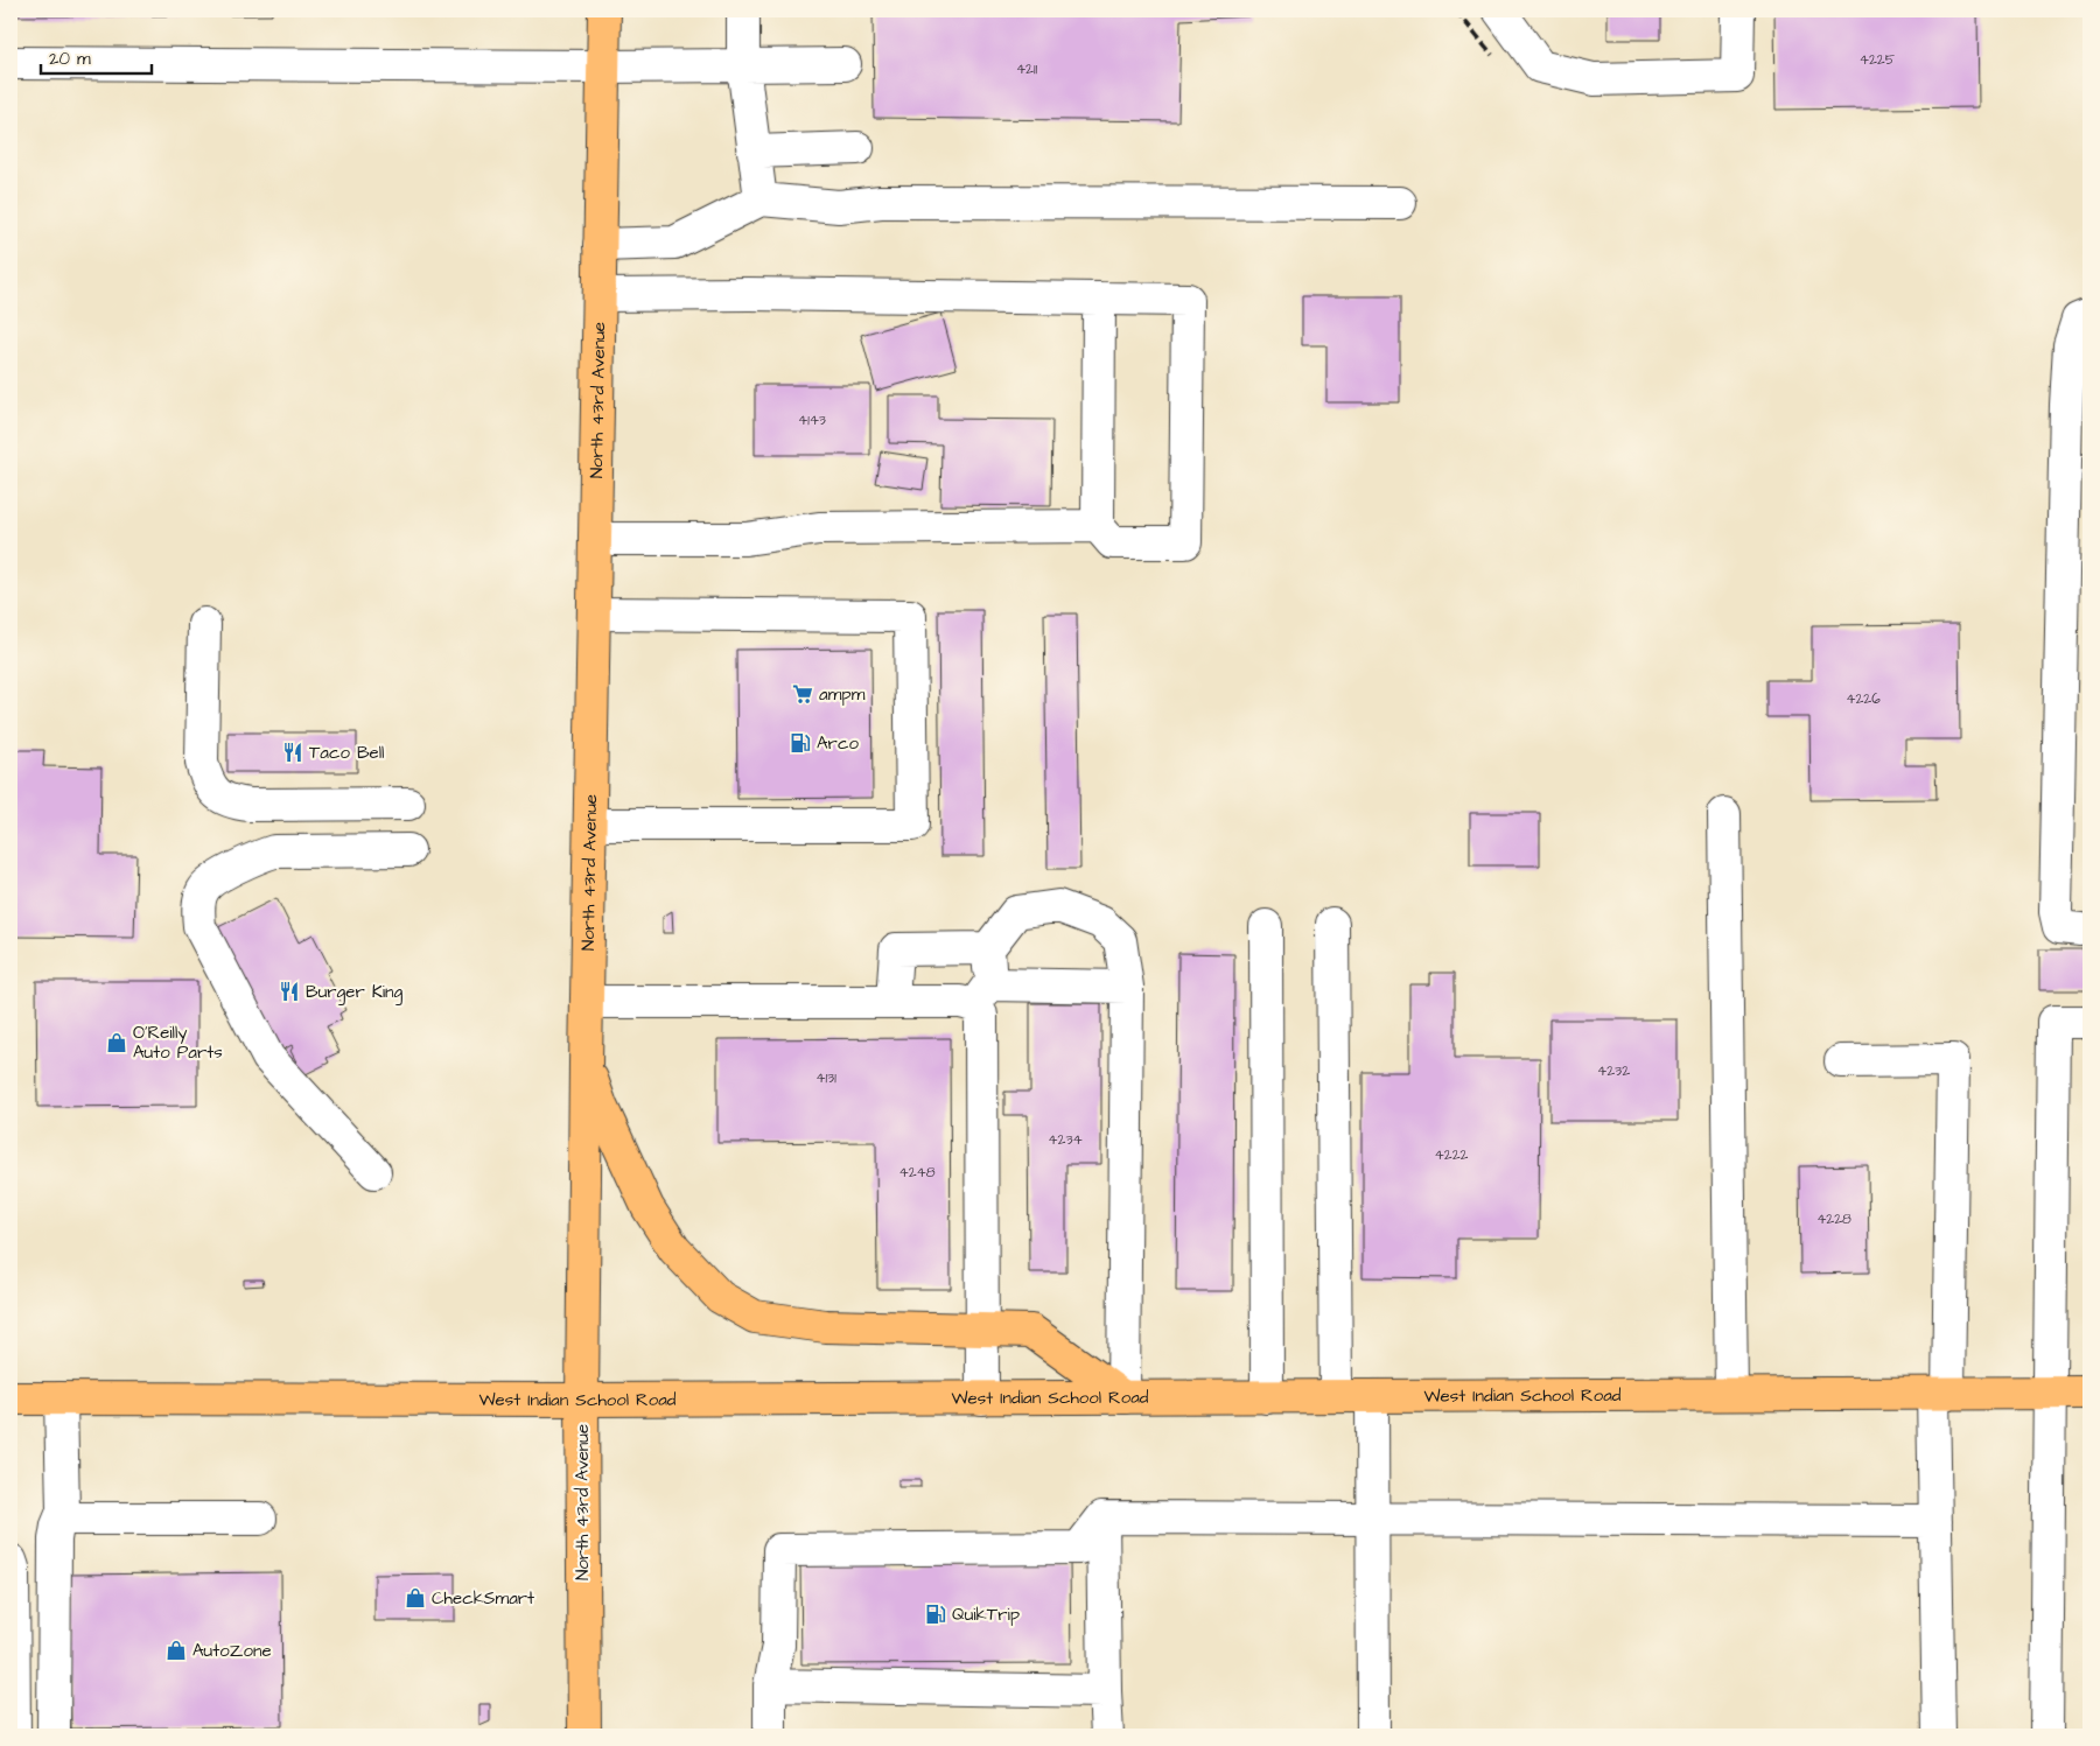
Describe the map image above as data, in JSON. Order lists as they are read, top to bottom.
{
  "streets": {
    "main road": ["North 43rd Avenue", "West Indian School Road"]
  },
  "crossings": [
    ["North 43rd Avenue", "West Indian School Road"]
  ],
  "places": {
    "supermarket": ["ampm"],
    "fuel station": ["Arco", "QuikTrip"],
    "restaurant": ["Taco Bell", "Burger King"],
    "shop": ["O'Reilly Auto Parts", "CheckSmart", "AutoZone"]
  },
  "house_numbers": [
    "4225",
    "4211",
    "4143",
    "4226",
    "4232",
    "4131",
    "4234",
    "4222",
    "4248",
    "4228"
  ],
  "scale_bar": "20 m"
}
